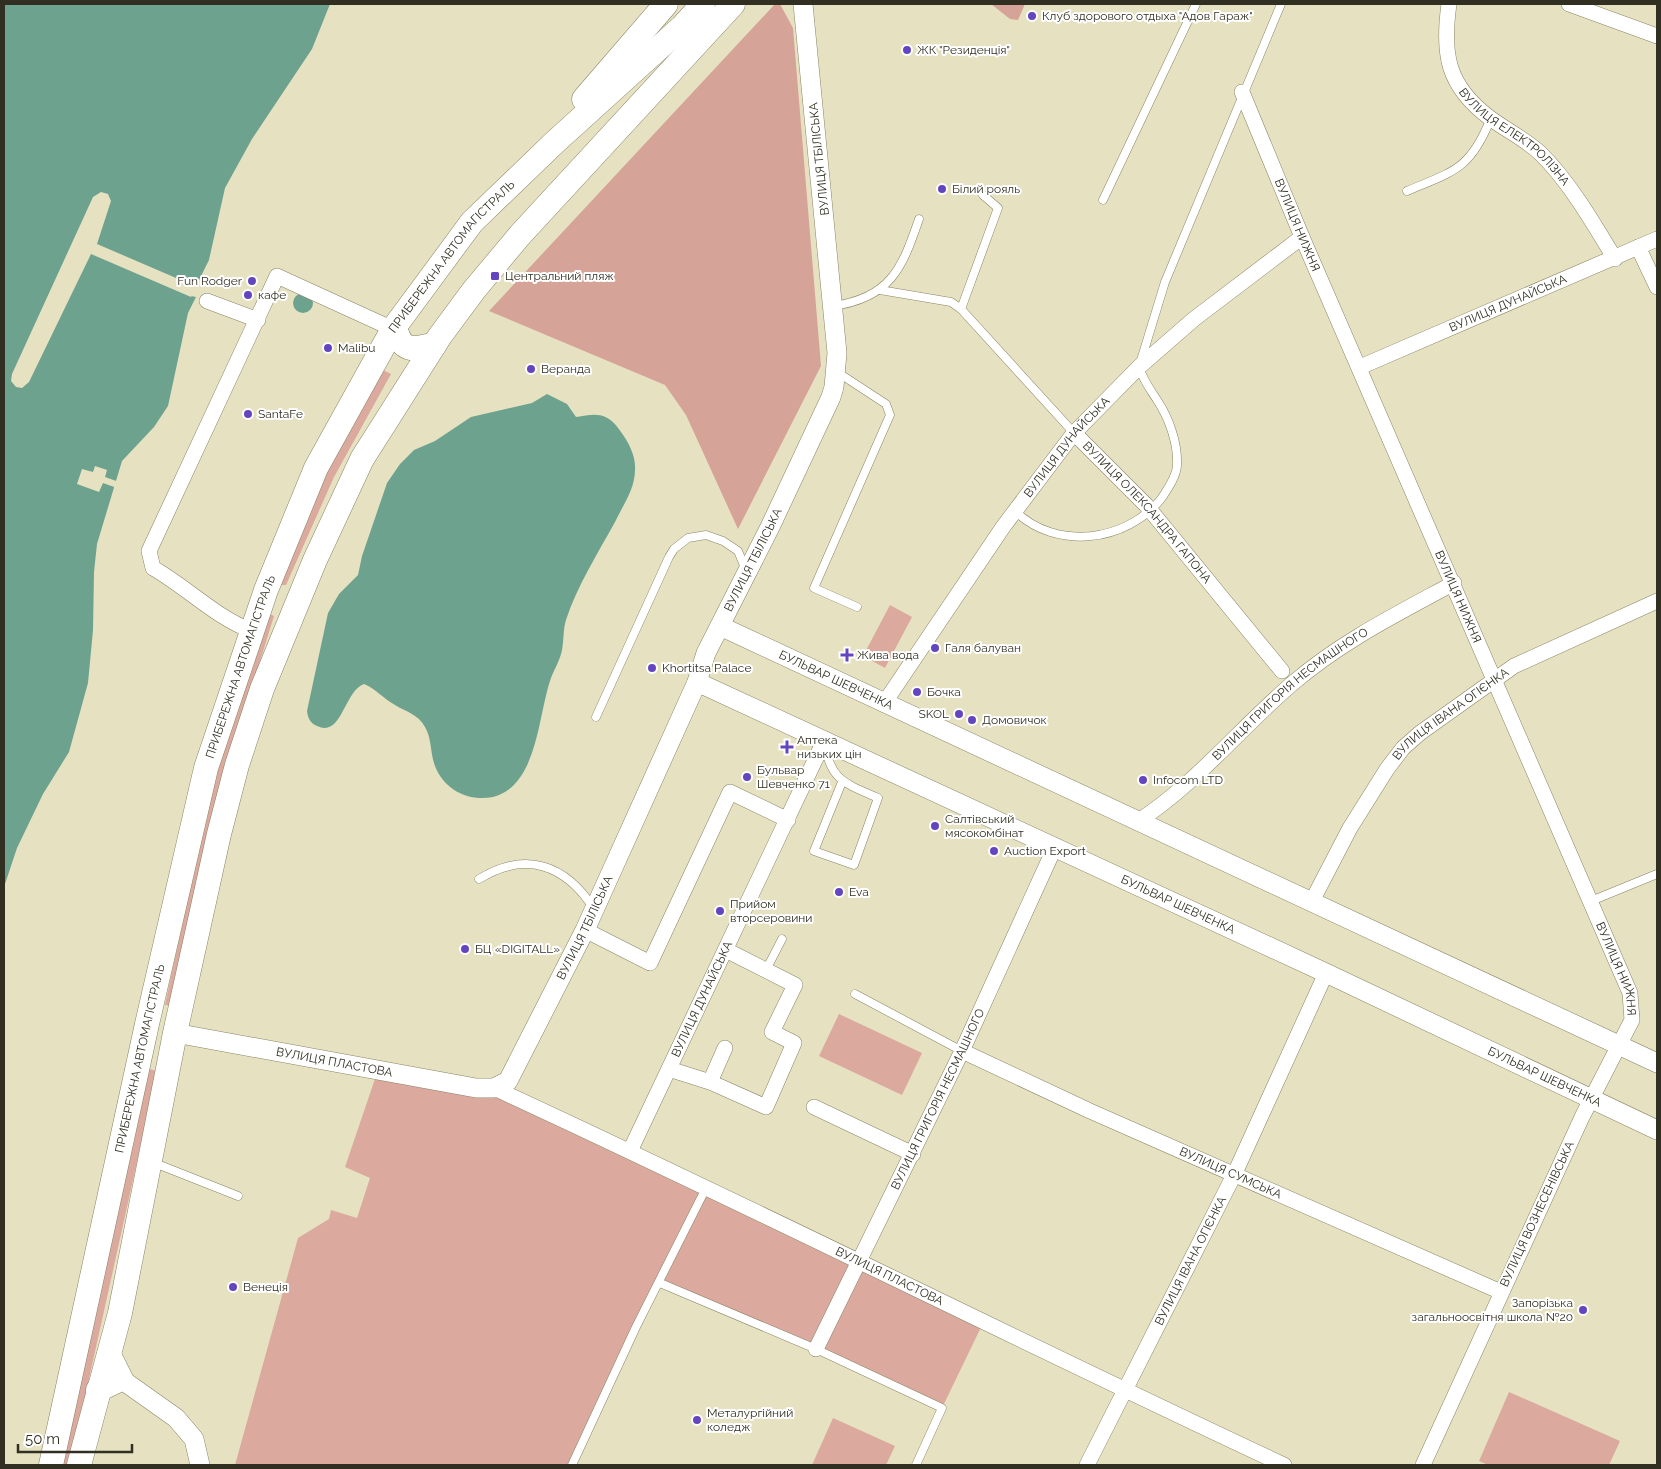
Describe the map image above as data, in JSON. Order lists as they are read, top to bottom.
{
  "streets": {
    "main road": ["ПРИБЕРЕЖНА АВТОМАГІСТРАЛЬ"],
    "street": [
      "ВУЛИЦЯ ЕЛЕКТРОЛІЗНА",
      "ВУЛИЦЯ ТБІЛІСЬКА",
      "ВУЛИЦЯ НИЖНЯ",
      "ВУЛИЦЯ ДУНАЙСЬКА",
      "ВУЛИЦЯ ОЛЕКСАНДРА ГАПОНА",
      "БУЛЬВАР ШЕВЧЕНКА",
      "ВУЛИЦЯ ГРИГОРІЯ НЕСМАШНОГО",
      "ВУЛИЦЯ ІВАНА ОГІЄНКА",
      "ВУЛИЦЯ ПЛАСТОВА",
      "ВУЛИЦЯ СУМСЬКА",
      "ВУЛИЦЯ ВОЗНЕСЕНІВСЬКА"
    ]
  },
  "crossings": [
    ["ВУЛИЦЯ ЕЛЕКТРОЛІЗНА", "ВУЛИЦЯ ДУНАЙСЬКА"],
    ["ВУЛИЦЯ ТБІЛІСЬКА", "БУЛЬВАР ШЕВЧЕНКА"],
    ["ВУЛИЦЯ ТБІЛІСЬКА", "ВУЛИЦЯ ПЛАСТОВА"],
    ["ВУЛИЦЯ НИЖНЯ", "ВУЛИЦЯ ДУНАЙСЬКА"],
    ["ВУЛИЦЯ НИЖНЯ", "БУЛЬВАР ШЕВЧЕНКА"],
    ["ВУЛИЦЯ НИЖНЯ", "ВУЛИЦЯ ГРИГОРІЯ НЕСМАШНОГО"],
    ["ВУЛИЦЯ НИЖНЯ", "ВУЛИЦЯ ІВАНА ОГІЄНКА"],
    ["ВУЛИЦЯ НИЖНЯ", "ВУЛИЦЯ ВОЗНЕСЕНІВСЬКА"],
    ["ВУЛИЦЯ ДУНАЙСЬКА", "ВУЛИЦЯ ОЛЕКСАНДРА ГАПОНА"],
    ["ВУЛИЦЯ ДУНАЙСЬКА", "БУЛЬВАР ШЕВЧЕНКА"],
    ["ВУЛИЦЯ ДУНАЙСЬКА", "ВУЛИЦЯ ПЛАСТОВА"],
    ["БУЛЬВАР ШЕВЧЕНКА", "ВУЛИЦЯ ГРИГОРІЯ НЕСМАШНОГО"],
    ["БУЛЬВАР ШЕВЧЕНКА", "ВУЛИЦЯ ІВАНА ОГІЄНКА"],
    ["БУЛЬВАР ШЕВЧЕНКА", "ВУЛИЦЯ ВОЗНЕСЕНІВСЬКА"],
    ["ВУЛИЦЯ ГРИГОРІЯ НЕСМАШНОГО", "ВУЛИЦЯ ПЛАСТОВА"],
    ["ВУЛИЦЯ ГРИГОРІЯ НЕСМАШНОГО", "ВУЛИЦЯ СУМСЬКА"],
    ["ВУЛИЦЯ ІВАНА ОГІЄНКА", "ВУЛИЦЯ ПЛАСТОВА"],
    ["ВУЛИЦЯ ІВАНА ОГІЄНКА", "ВУЛИЦЯ СУМСЬКА"],
    ["ВУЛИЦЯ СУМСЬКА", "ВУЛИЦЯ ВОЗНЕСЕНІВСЬКА"]
  ],
  "places": {
    "other": [
      "Клуб здорового отдыха \"Адов Гараж\"",
      "ЖК \"Резиденція\"",
      "Білий рояль",
      "Fun Rodger",
      "кафе",
      "Malibu",
      "Веранда",
      "SantaFe",
      "Галя балуван",
      "Khortitsa Palace",
      "Бочка",
      "SKOL",
      "Домовичок",
      "Бульвар Шевченко 71",
      "Infocom LTD",
      "Салтівський мясокомбінат",
      "Auction Export",
      "Eva",
      "Прийом вторсеровини",
      "БЦ «DIGITALL»",
      "Венеція",
      "Запорізька загальноосвітня школа №20",
      "Металургійний коледж"
    ],
    "transit": ["Центральний пляж"],
    "health": ["Жива вода", "Аптека низьких цін"]
  },
  "scale_bar": "50 m"
}
